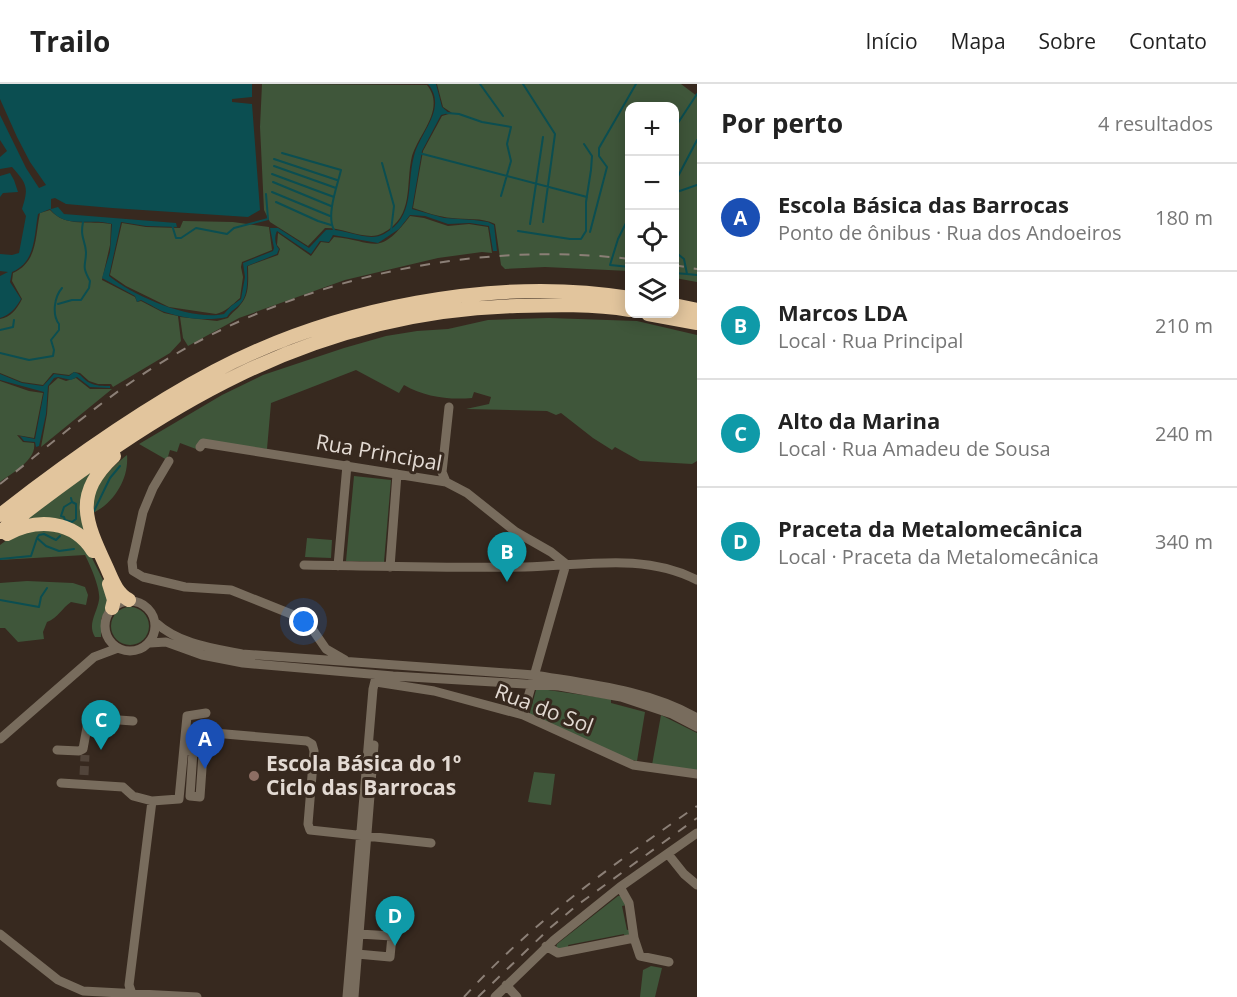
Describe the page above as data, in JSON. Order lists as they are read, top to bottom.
{
  "streets": {
    "street": ["Rua Principal", "Rua do Sol"]
  },
  "places": ["Escola Básica do 1º Ciclo das Barrocas"],
  "page": {
    "header": "Trailo",
    "nav": [
      "Início",
      "Mapa",
      "Sobre",
      "Contato"
    ],
    "heading": ["Por perto", "4 resultados"],
    "map_buttons": ["+", "−"],
    "list": [
      {
        "mark": "A",
        "name": "Escola Básica das Barrocas",
        "note": "Ponto de ônibus · Rua dos Andoeiros",
        "value": "180 m"
      },
      {
        "mark": "B",
        "name": "Marcos LDA",
        "note": "Local · Rua Principal",
        "value": "210 m"
      },
      {
        "mark": "C",
        "name": "Alto da Marina",
        "note": "Local · Rua Amadeu de Sousa",
        "value": "240 m"
      },
      {
        "mark": "D",
        "name": "Praceta da Metalomecânica",
        "note": "Local · Praceta da Metalomecânica",
        "value": "340 m"
      }
    ],
    "pins": [
      "B",
      "C",
      "A",
      "D"
    ]
  }
}
